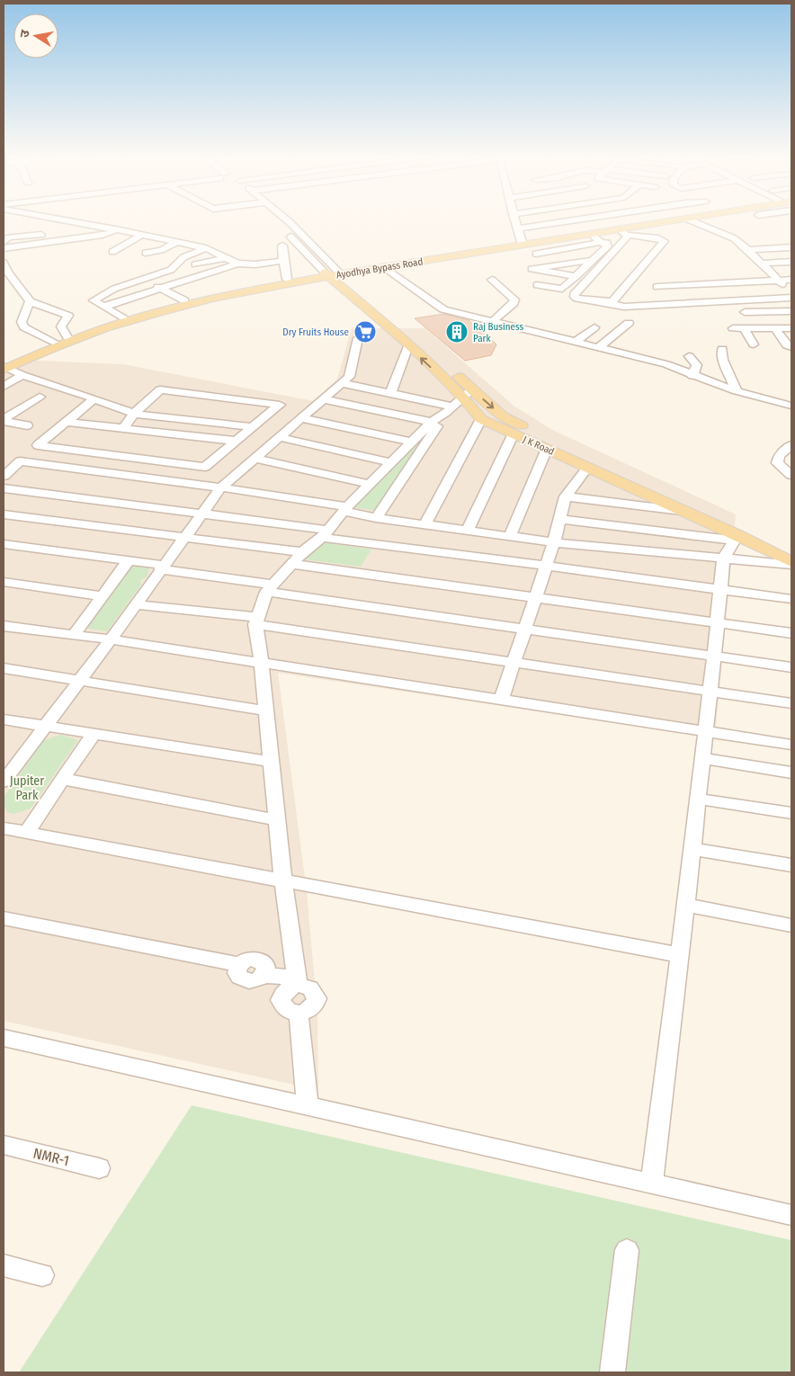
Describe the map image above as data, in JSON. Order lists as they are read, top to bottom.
{
  "streets": {
    "main road": ["Ayodhya Bypass Road", "J K Road"],
    "street": ["NMR-1"]
  },
  "crossings": [
    ["Ayodhya Bypass Road", "J K Road"]
  ],
  "parks": ["Jupiter Park"],
  "places": {
    "supermarket": ["Dry Fruits House"],
    "building": ["Raj Business Park"]
  },
  "north": "left"
}
